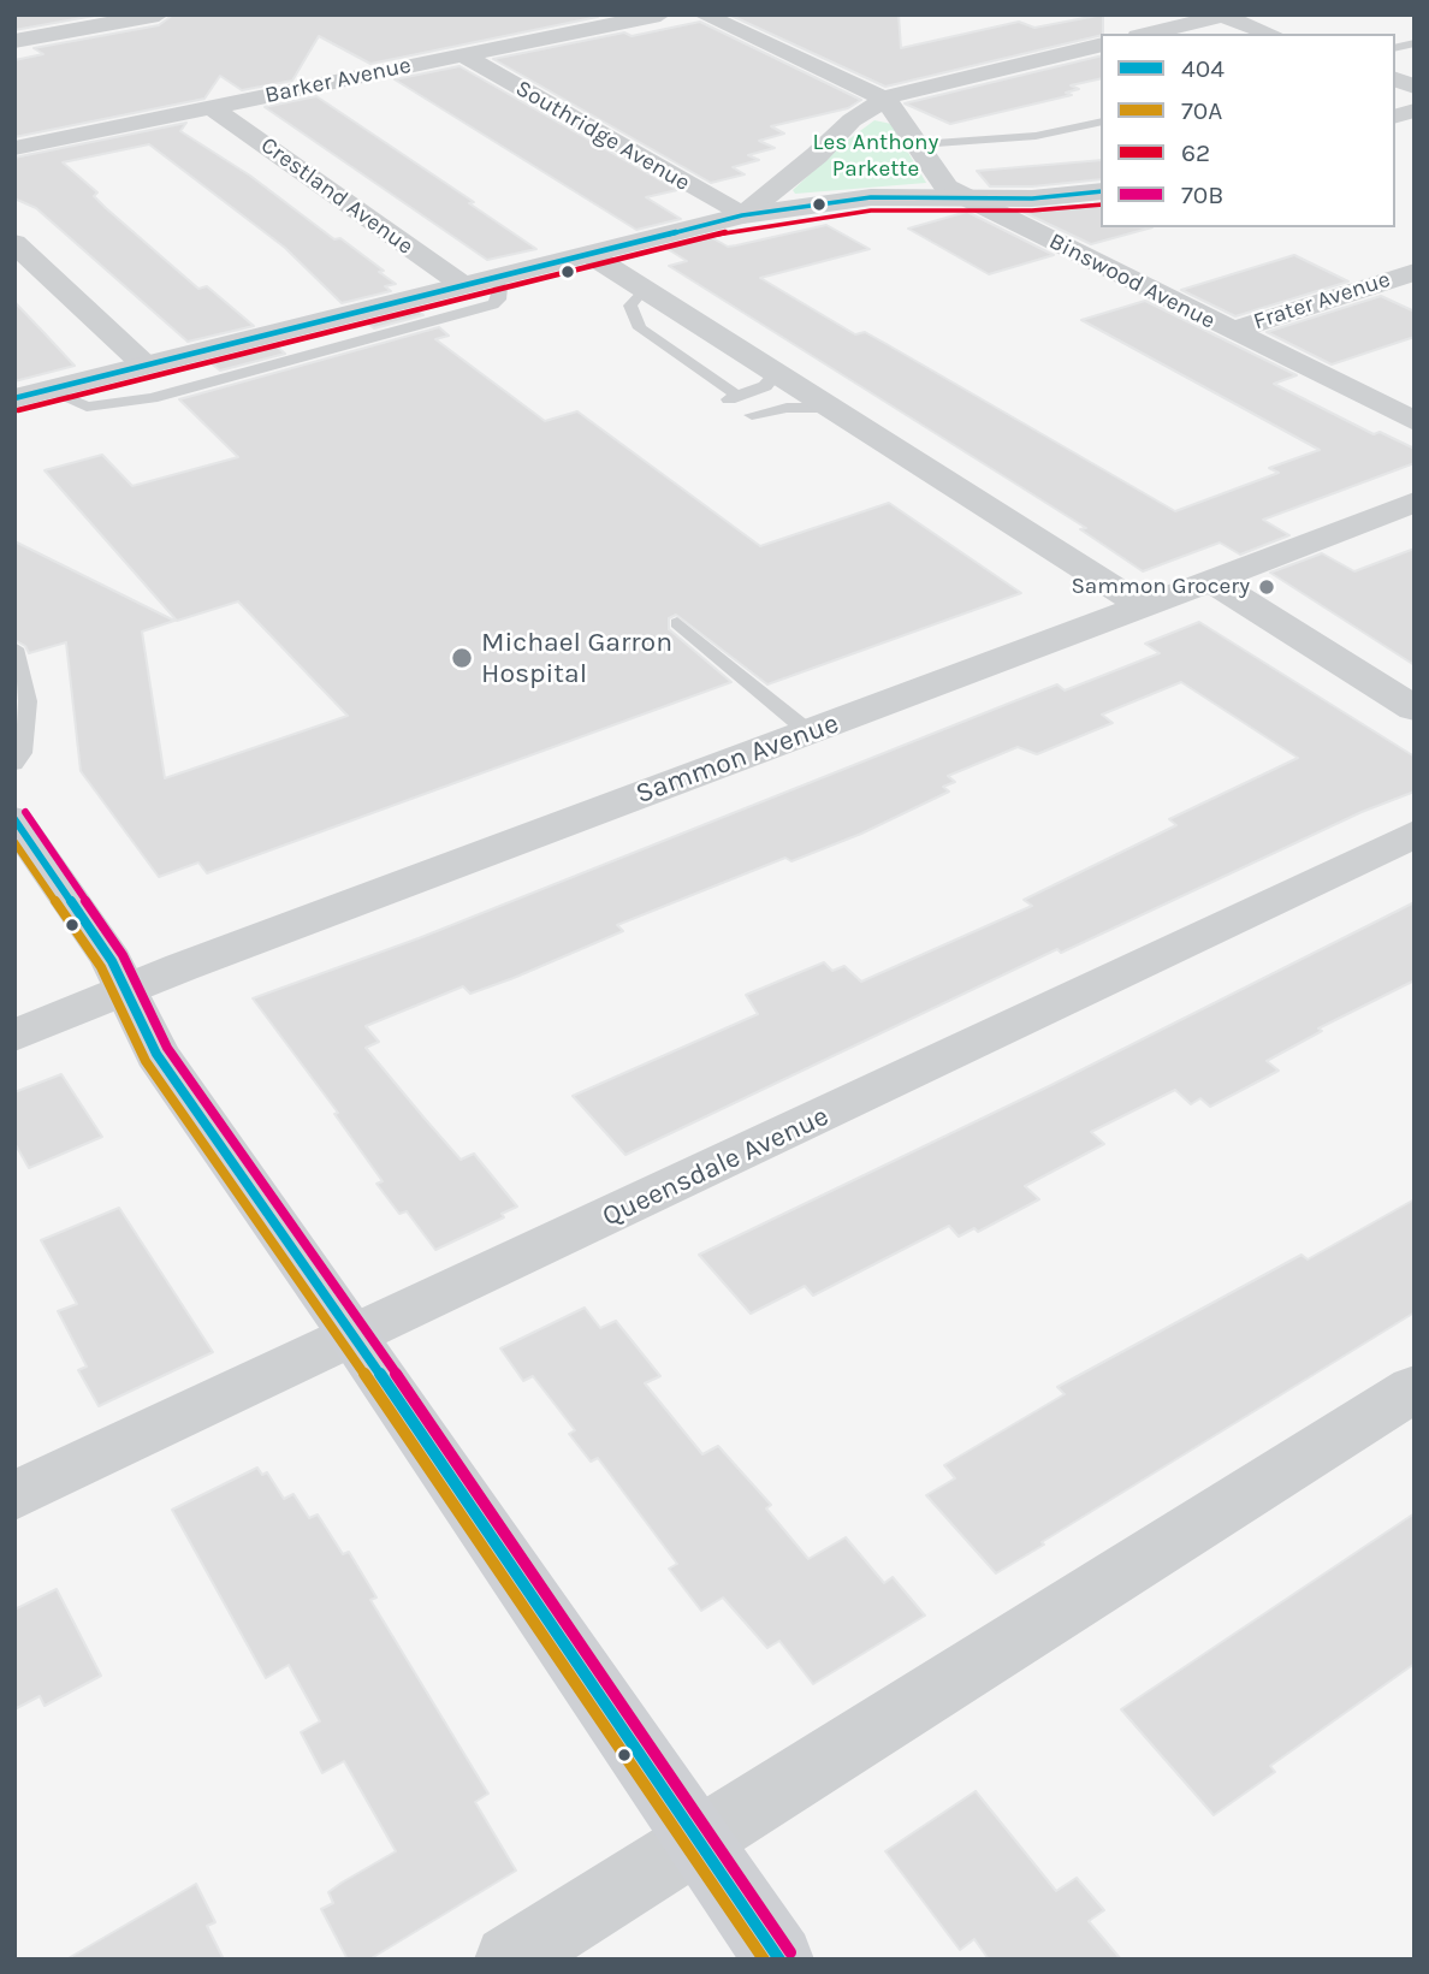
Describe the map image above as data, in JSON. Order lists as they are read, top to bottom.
{
  "streets": {
    "street": [
      "Barker Avenue",
      "Southridge Avenue",
      "Crestland Avenue",
      "Binswood Avenue",
      "Frater Avenue",
      "Sammon Avenue",
      "Queensdale Avenue"
    ]
  },
  "crossings": [
    ["Barker Avenue", "Southridge Avenue"],
    ["Barker Avenue", "Crestland Avenue"],
    ["Binswood Avenue", "Frater Avenue"]
  ],
  "parks": ["Les Anthony Parkette"],
  "places": ["Sammon Grocery", "Michael Garron Hospital"],
  "lines": [
    "transit line 404",
    "transit line 62",
    "transit line 70B",
    "transit line 70A"
  ],
  "legend": [
    "404",
    "70A",
    "62",
    "70B"
  ]
}
